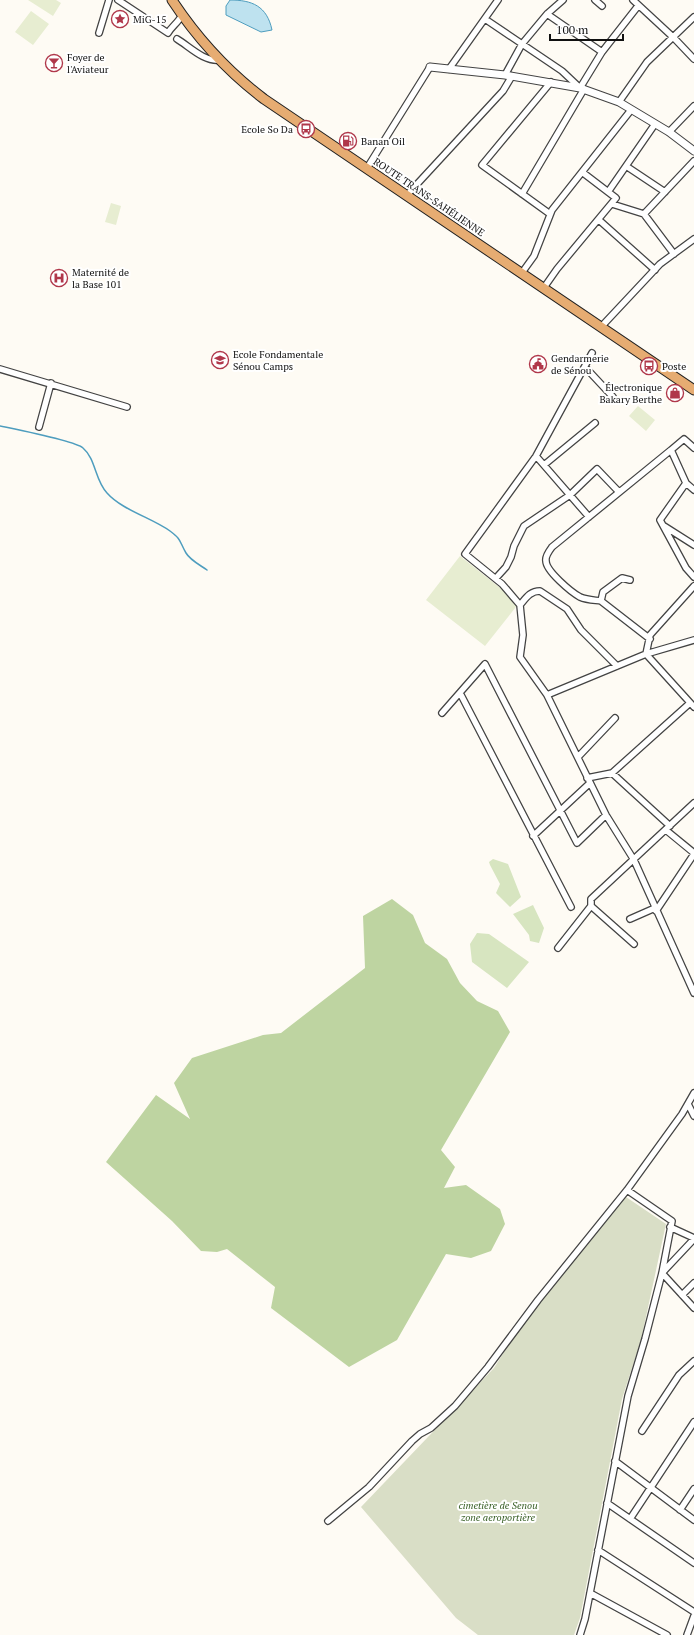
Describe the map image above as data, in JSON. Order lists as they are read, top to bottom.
{
  "streets": {
    "highway": ["ROUTE TRANS-SAHÉLIENNE"]
  },
  "parks": ["cimetière de Senou zone aeroportière"],
  "places": {
    "place": ["MiG-15"],
    "bar": ["Foyer de l'Aviateur"],
    "bus stop": ["Ecole So Da", "Poste"],
    "fuel station": ["Banan Oil"],
    "hospital": ["Maternité de la Base 101"],
    "school or university": ["Ecole Fondamentale Sénou Camps"],
    "public building": ["Gendarmerie de Sénou"],
    "shop": ["Électronique Bakary Berthe"]
  },
  "scale_bar": "100 m"
}
